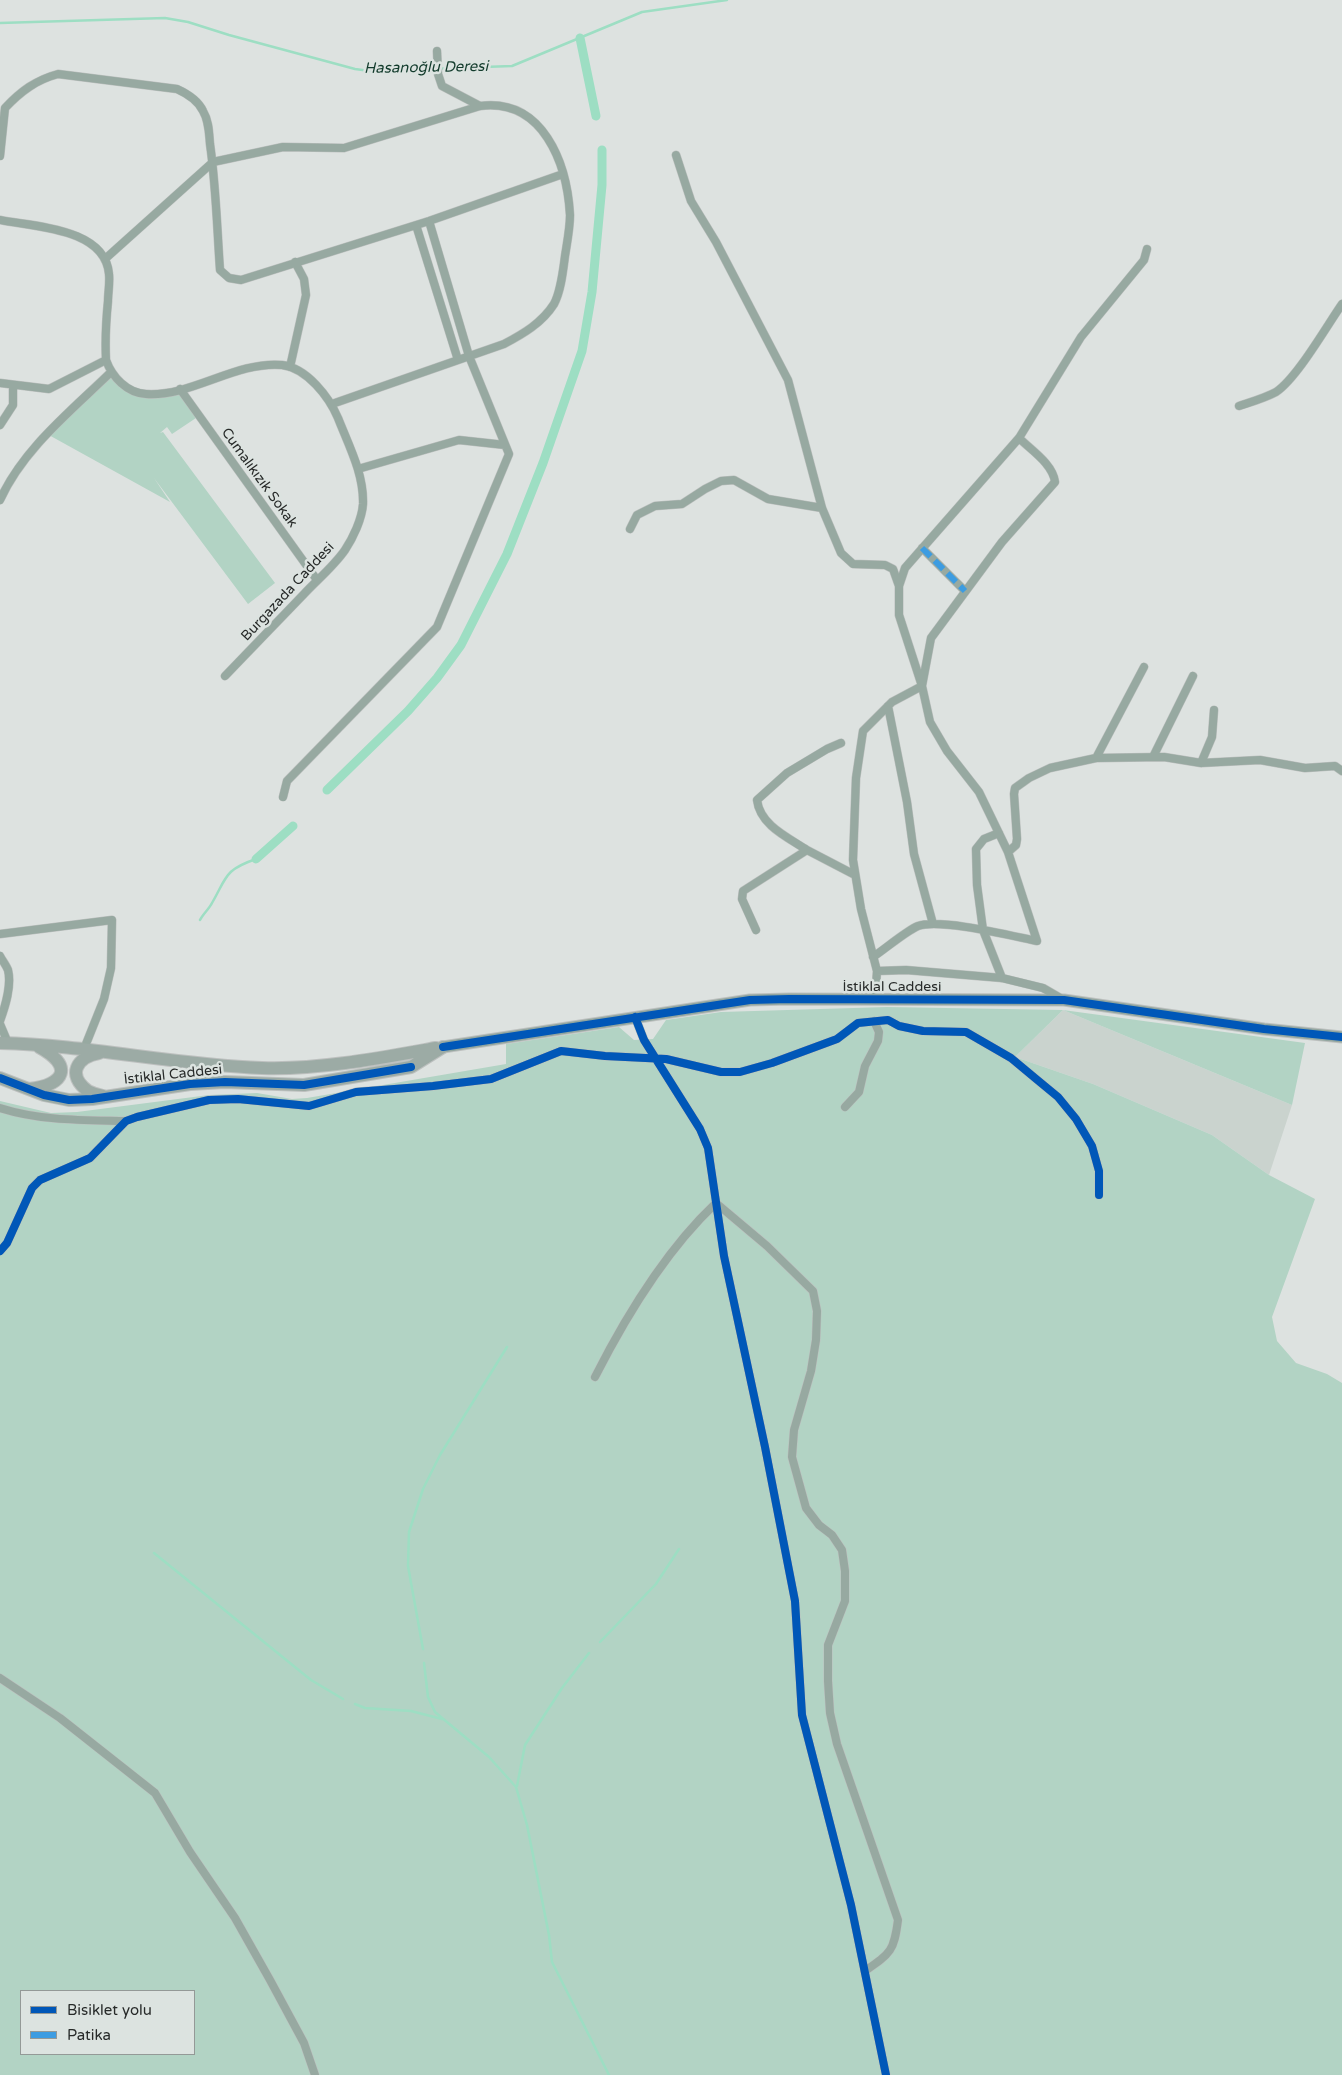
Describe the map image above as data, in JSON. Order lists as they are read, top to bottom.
{
  "streets": {
    "main road": ["İstiklal Caddesi"],
    "street": ["Cumalıkızık Sokak", "Burgazada Caddesi"]
  },
  "crossings": [
    ["Cumalıkızık Sokak", "Burgazada Caddesi"]
  ],
  "water": ["Hasanoğlu Deresi"],
  "legend": ["Bisiklet yolu", "Patika"]
}
